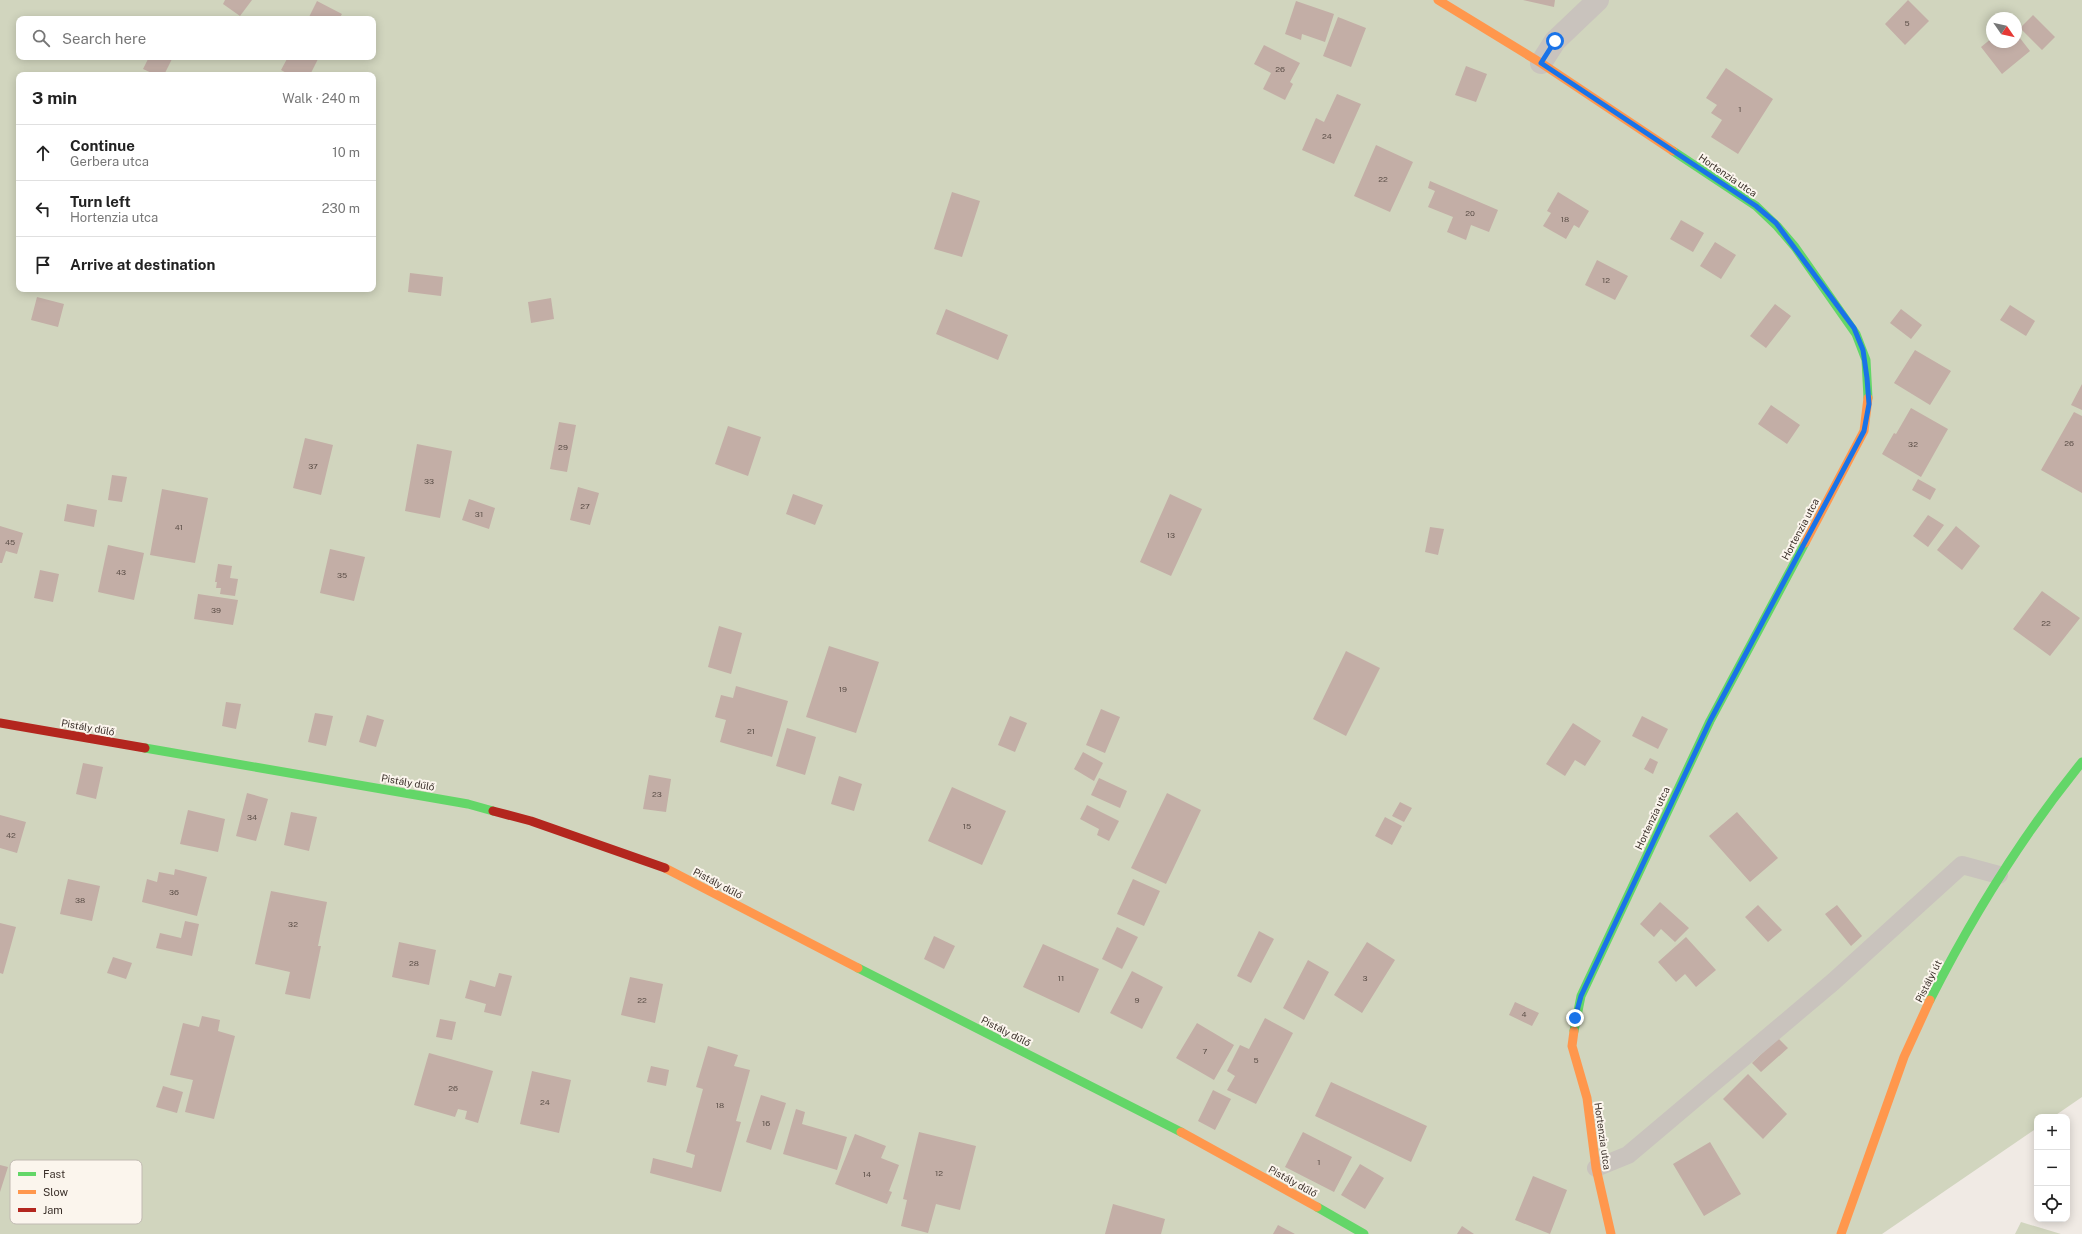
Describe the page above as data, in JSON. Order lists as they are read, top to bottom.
{
  "streets": {
    "street": ["Hortenzia utca", "Pistály dűlő", "Pistályi út"]
  },
  "house_numbers": [
    "5",
    "26",
    "1",
    "24",
    "22",
    "20",
    "18",
    "12",
    "26",
    "32",
    "29",
    "37",
    "33",
    "27",
    "31",
    "41",
    "13",
    "45",
    "43",
    "35",
    "39",
    "22",
    "19",
    "21",
    "23",
    "34",
    "15",
    "42",
    "36",
    "38",
    "32",
    "28",
    "11",
    "3",
    "22",
    "9",
    "4",
    "7",
    "5",
    "26",
    "24",
    "18",
    "16",
    "1",
    "12",
    "14"
  ],
  "legend": ["Fast", "Slow", "Jam"],
  "north": "bottom right",
  "page": {
    "search": "Search here",
    "heading": ["3 min", "Walk · 240 m"],
    "list": [
      ["Continue", "Gerbera utca", "10 m"],
      ["Turn left", "Hortenzia utca", "230 m"],
      "Arrive at destination"
    ],
    "map_buttons": ["+", "−"]
  }
}
